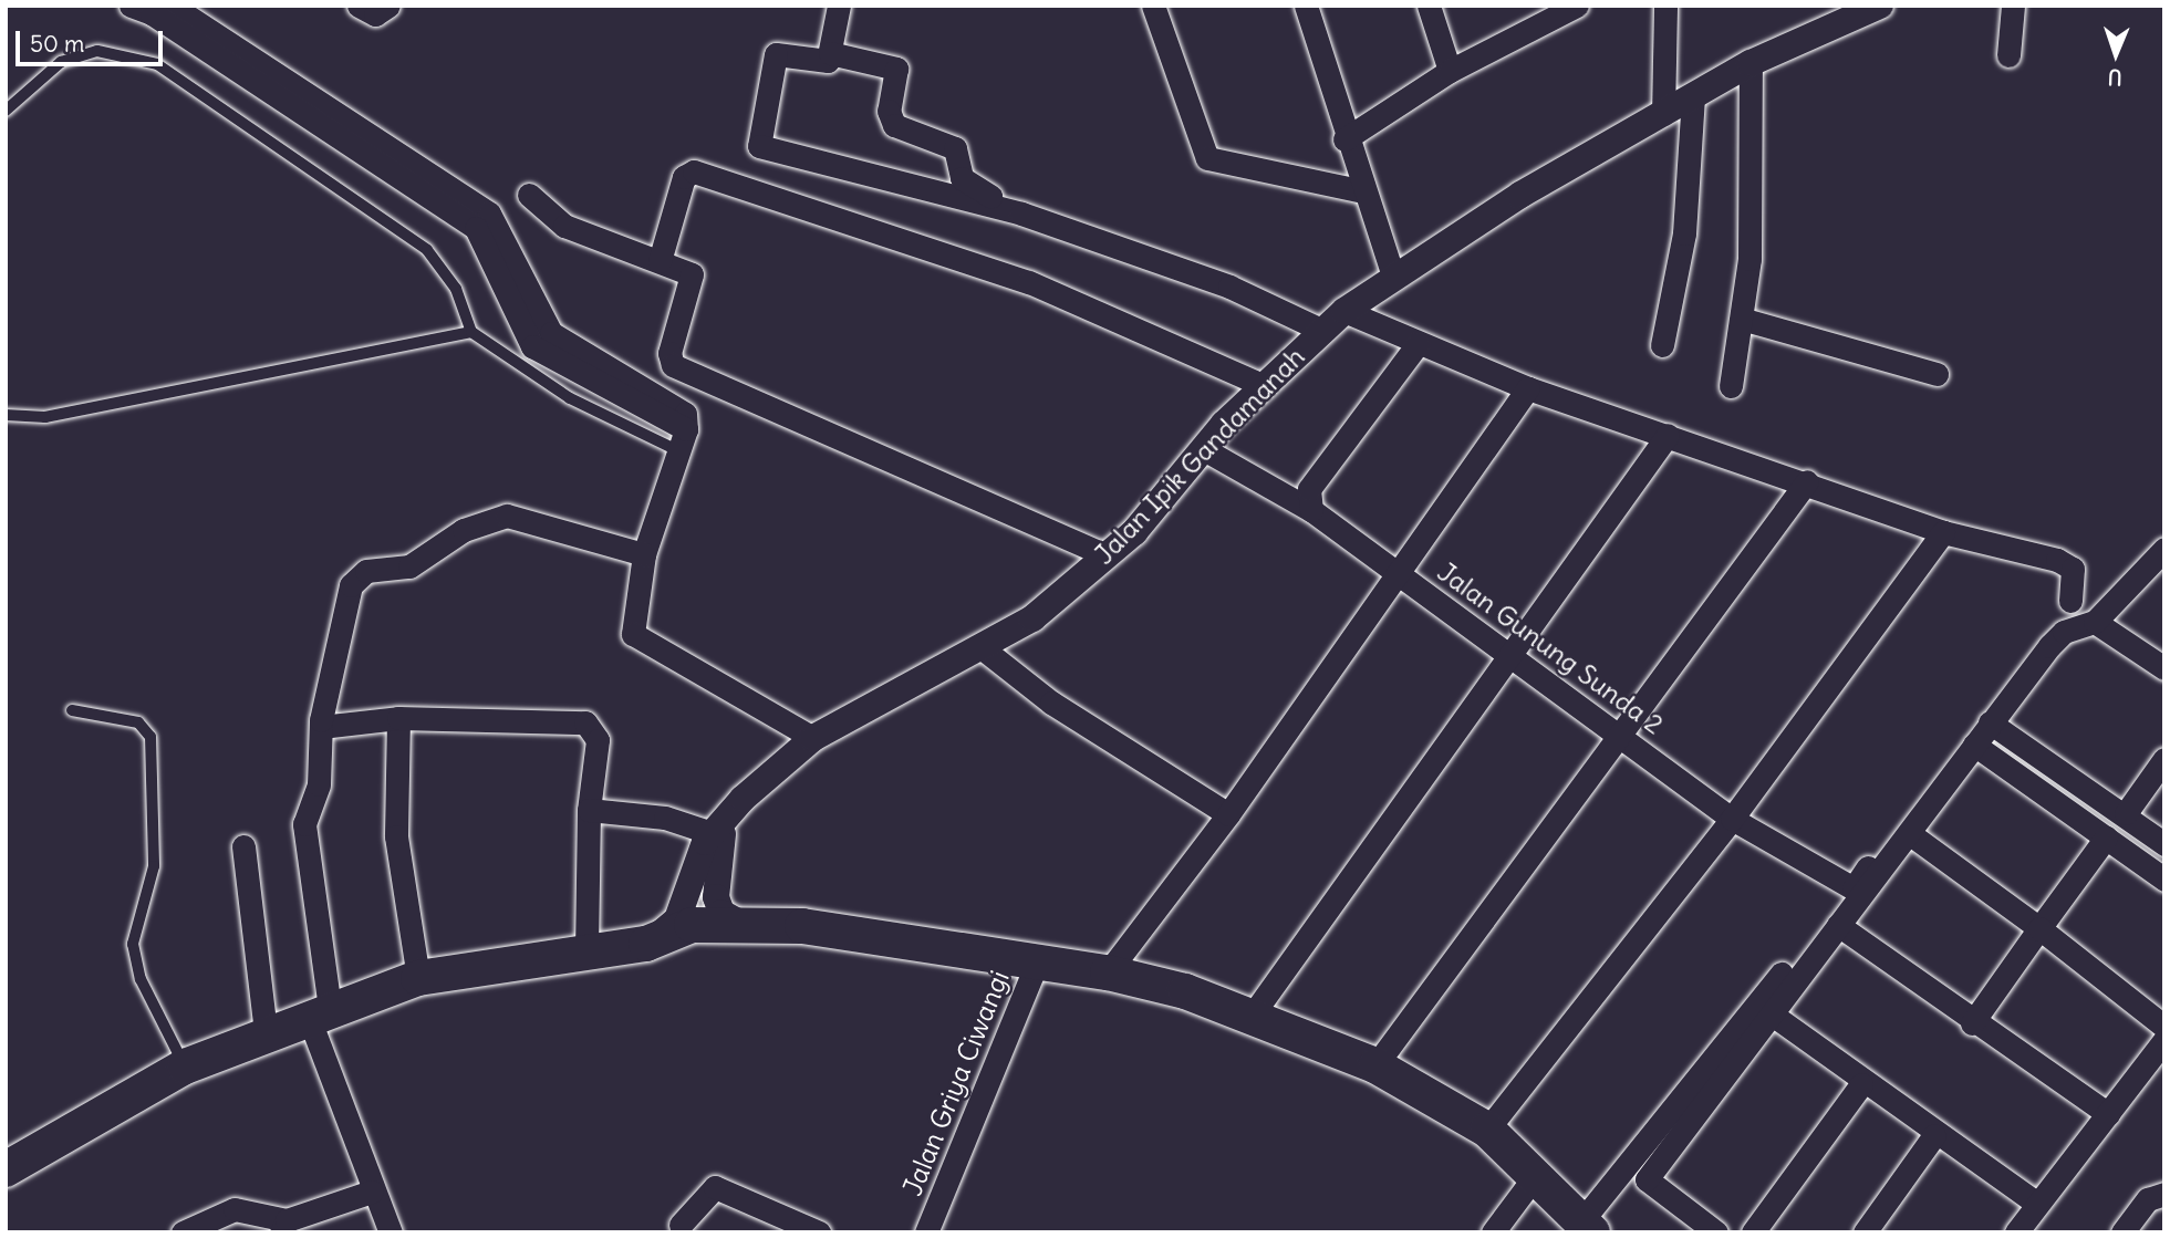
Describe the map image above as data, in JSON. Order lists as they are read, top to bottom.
{
  "streets": {
    "street": ["Jalan Ipik Gandamanah", "Jalan Gunung Sunda 2", "Jalan Griya Ciwangi"]
  },
  "crossings": [
    ["Jalan Ipik Gandamanah", "Jalan Gunung Sunda 2"]
  ],
  "scale_bar": "50 m",
  "north": "bottom"
}
